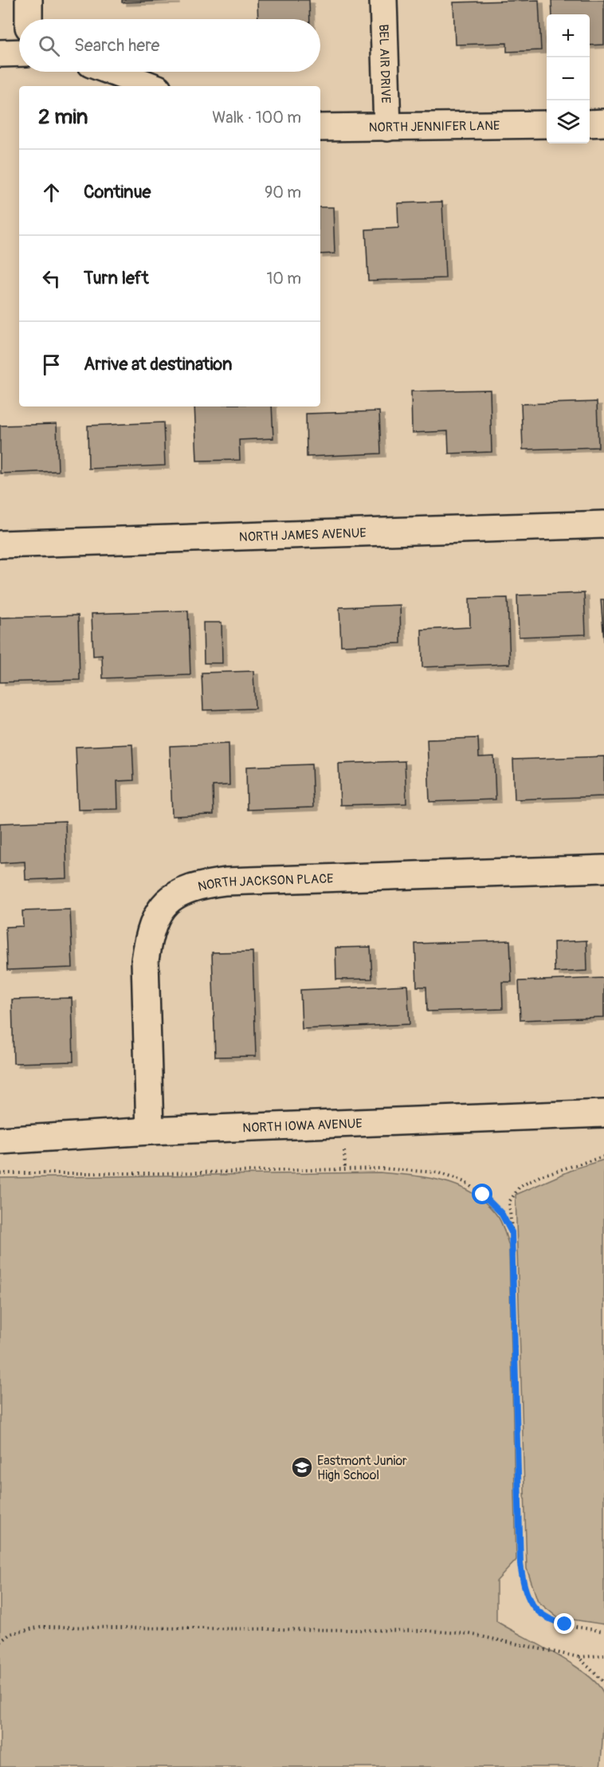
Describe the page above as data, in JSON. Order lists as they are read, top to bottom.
{
  "streets": {
    "street": [
      "BEL AIR DRIVE",
      "NORTH JENNIFER LANE",
      "NORTH JAMES AVENUE",
      "NORTH JACKSON PLACE",
      "NORTH IOWA AVENUE"
    ]
  },
  "crossings": [
    ["BEL AIR DRIVE", "NORTH JENNIFER LANE"],
    ["NORTH JACKSON PLACE", "NORTH IOWA AVENUE"]
  ],
  "places": {
    "school or university": ["Eastmont Junior High School"]
  },
  "page": {
    "map_buttons": ["+", "−"],
    "search": "Search here",
    "heading": ["2 min", "Walk · 100 m"],
    "list": [
      ["Continue", "90 m"],
      ["Turn left", "10 m"],
      "Arrive at destination"
    ]
  }
}
